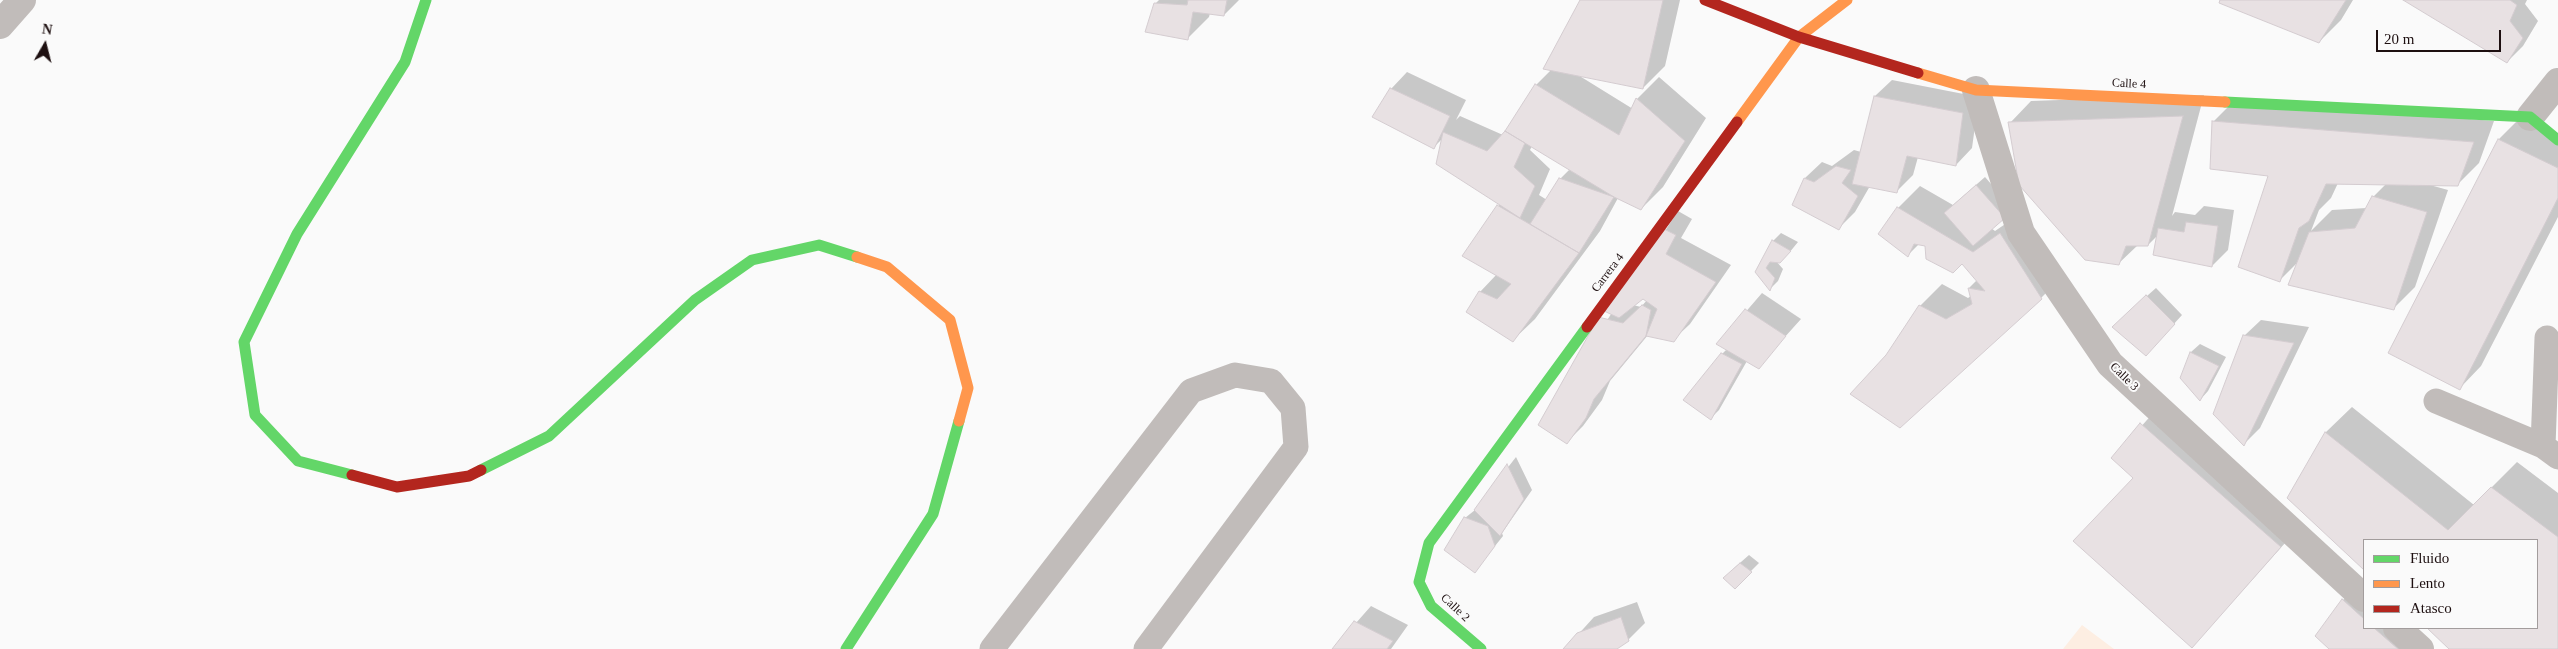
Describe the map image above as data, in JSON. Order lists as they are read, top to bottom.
{
  "streets": {
    "street": [
      "Calle 4",
      "Carrera 4",
      "Calle 3",
      "Calle 2"
    ]
  },
  "crossings": [
    ["Calle 4", "Carrera 4"],
    ["Calle 4", "Calle 3"],
    ["Carrera 4", "Calle 2"]
  ],
  "legend": ["Fluido", "Lento", "Atasco"],
  "scale_bar": "20 m",
  "north": "top"
}
